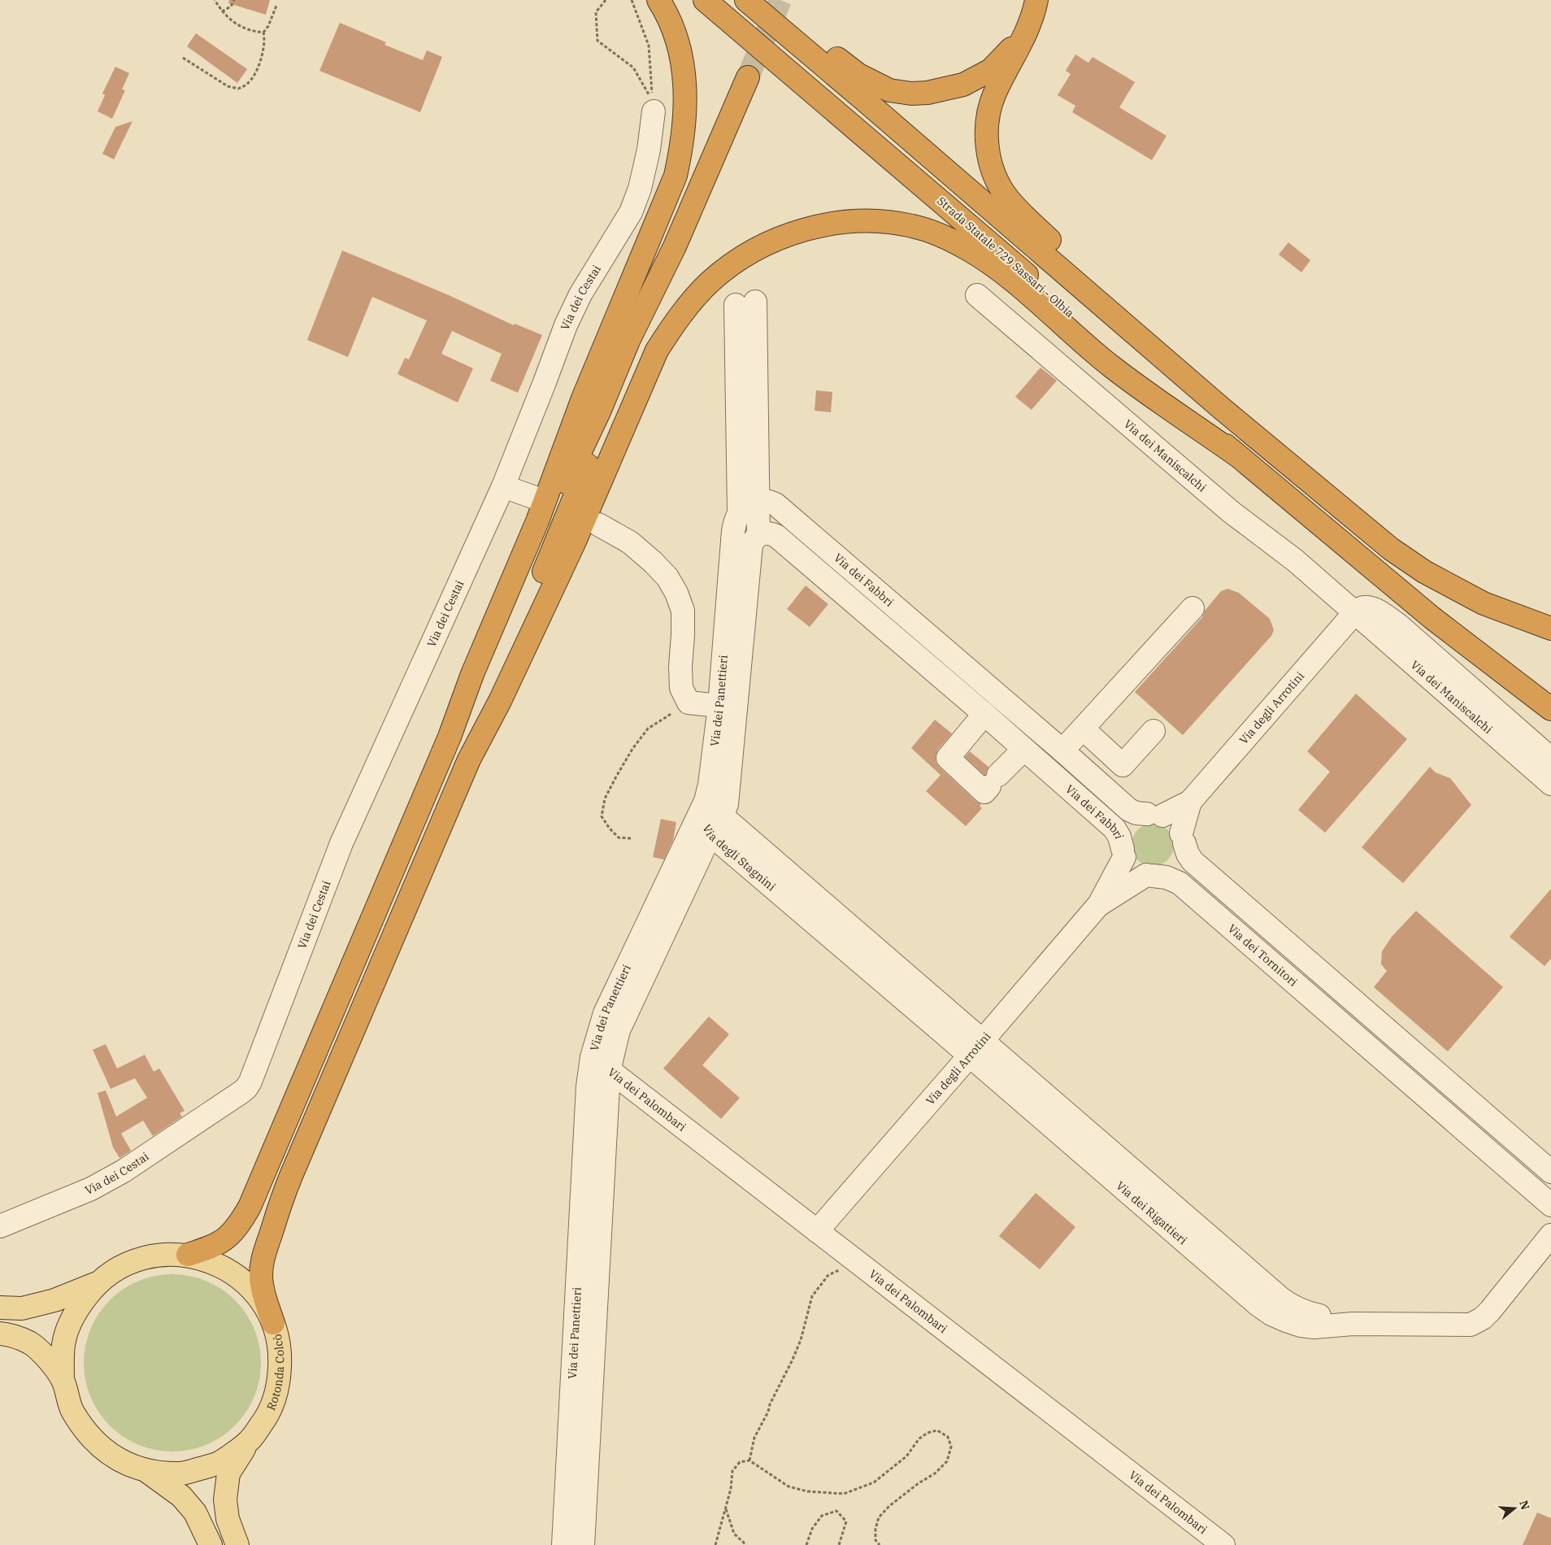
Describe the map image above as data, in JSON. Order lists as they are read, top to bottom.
{
  "streets": {
    "highway": ["Strada Statale 729 Sassari - Olbia"],
    "main road": ["Rotonda Colcò"],
    "street": [
      "Via dei Cestai",
      "Via dei Maniscalchi",
      "Via dei Fabbri",
      "Via dei Panettieri",
      "Via degli Arrotini",
      "Via degli Stagnini",
      "Via dei Tornitori",
      "Via dei Palombari",
      "Via dei Rigattieri"
    ]
  },
  "crossings": [
    ["Via dei Maniscalchi", "Via degli Arrotini"],
    ["Via dei Fabbri", "Via dei Panettieri"],
    ["Via dei Fabbri", "Via dei Tornitori"],
    ["Via dei Panettieri", "Via degli Stagnini"],
    ["Via dei Panettieri", "Via dei Palombari"],
    ["Via degli Arrotini", "Via degli Stagnini"],
    ["Via degli Arrotini", "Via dei Palombari"],
    ["Via degli Arrotini", "Via dei Rigattieri"],
    ["Via degli Stagnini", "Via dei Rigattieri"]
  ],
  "north": "right"
}
